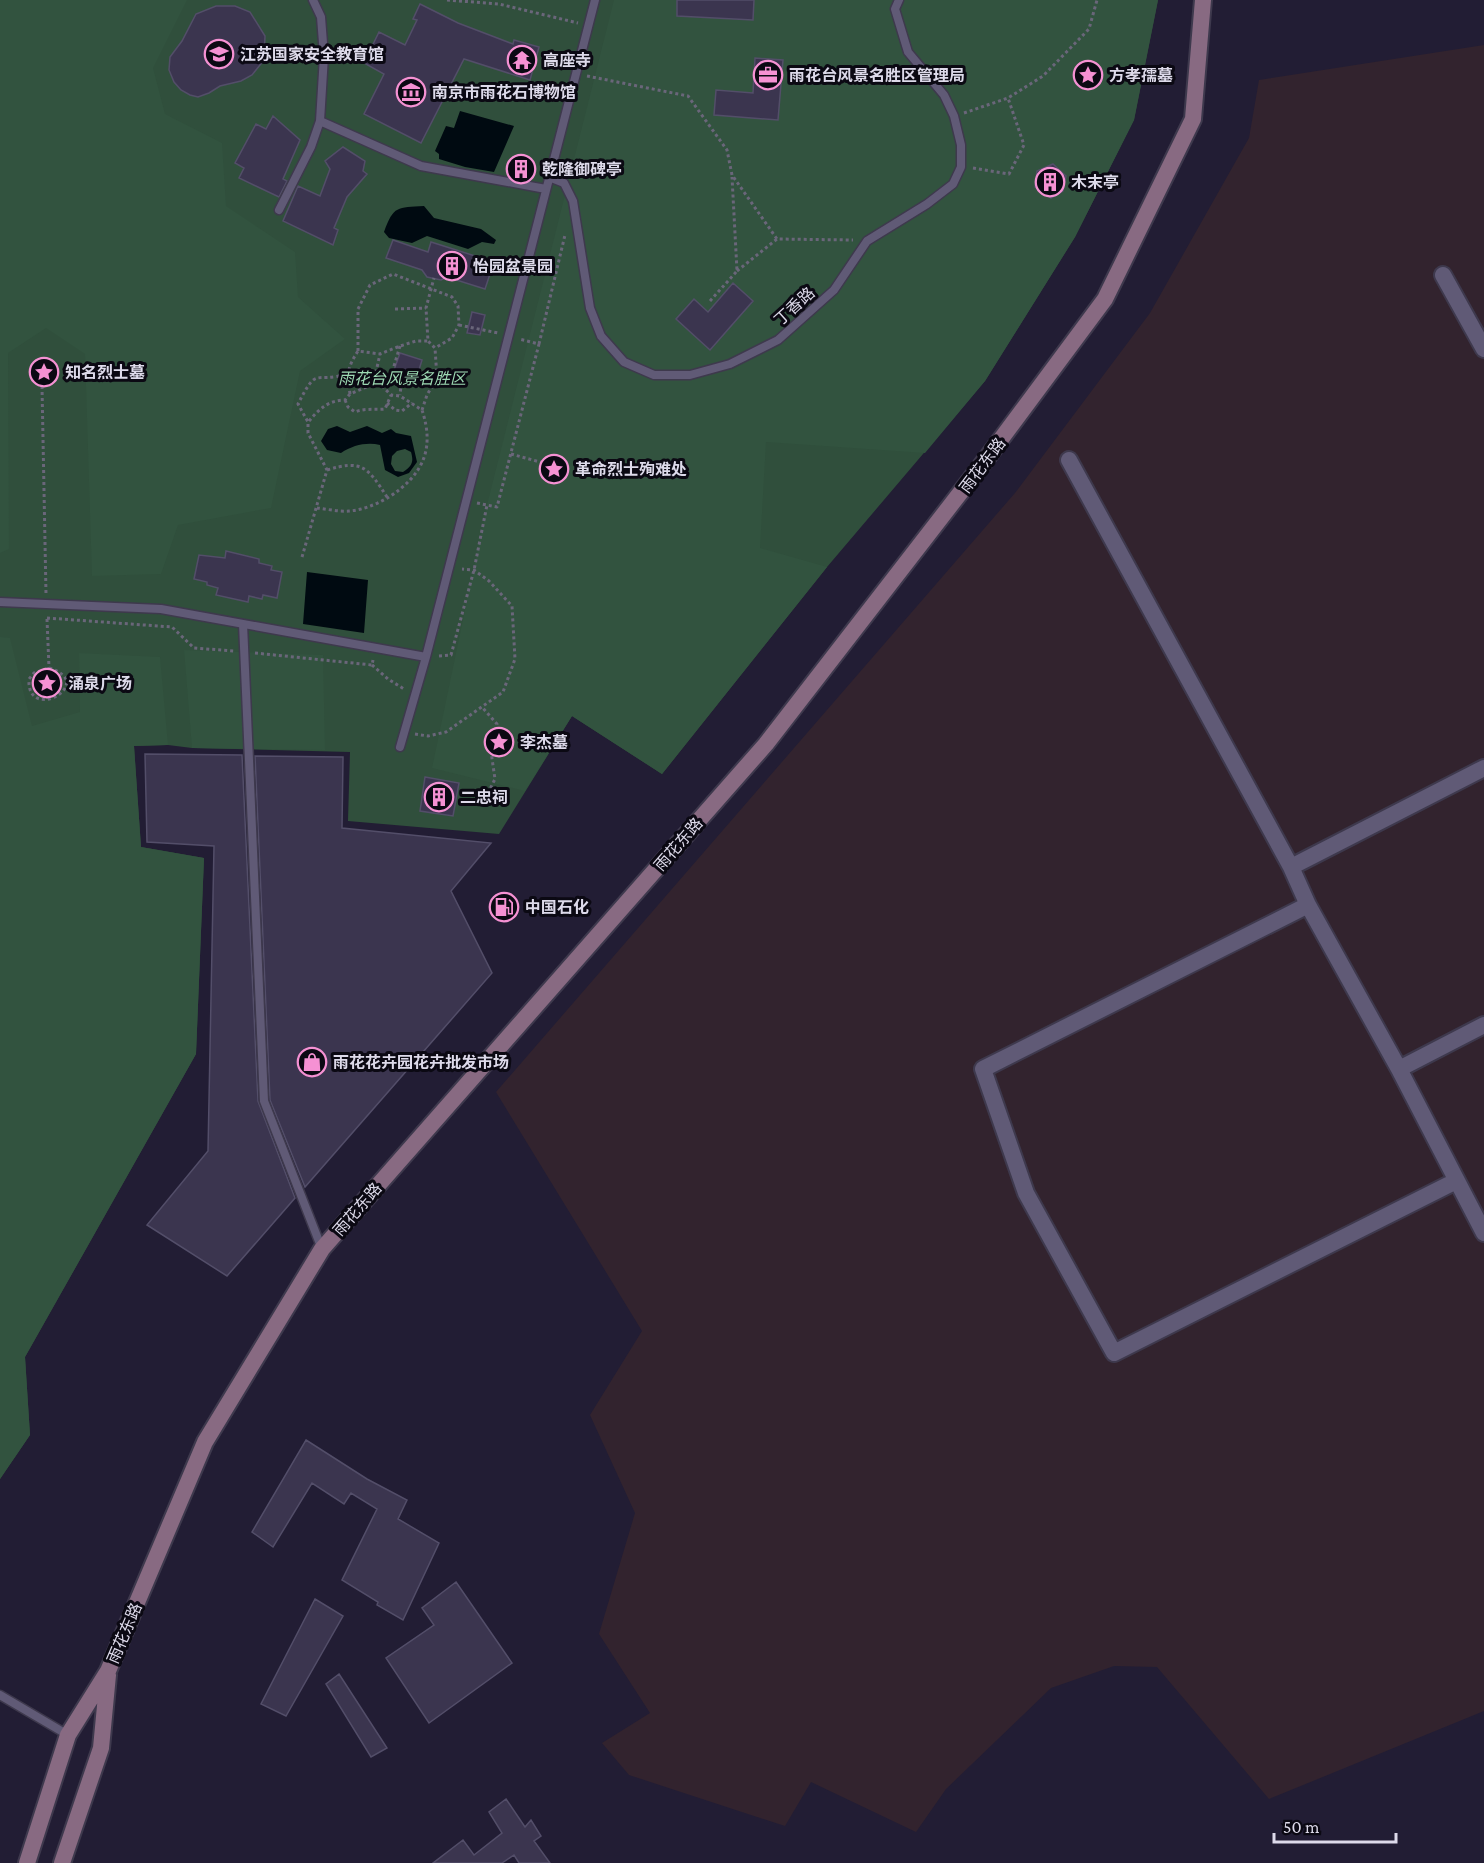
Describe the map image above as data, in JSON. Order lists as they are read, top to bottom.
{
  "streets": {
    "main road": ["雨花东路"],
    "lane": ["丁香路"]
  },
  "parks": ["雨花台风景名胜区"],
  "places": {
    "school or university": ["江苏国家安全教育馆"],
    "temple": ["高座寺"],
    "office": ["雨花台风景名胜区管理局"],
    "place": [
      "方孝孺墓",
      "知名烈士墓",
      "革命烈士殉难处",
      "涌泉广场",
      "李杰墓"
    ],
    "museum": ["南京市雨花石博物馆"],
    "building": [
      "乾隆御碑亭",
      "木末亭",
      "怡园盆景园",
      "二忠祠"
    ],
    "fuel station": ["中国石化"],
    "shop": ["雨花花卉园花卉批发市场"]
  },
  "scale_bar": "50 m"
}
